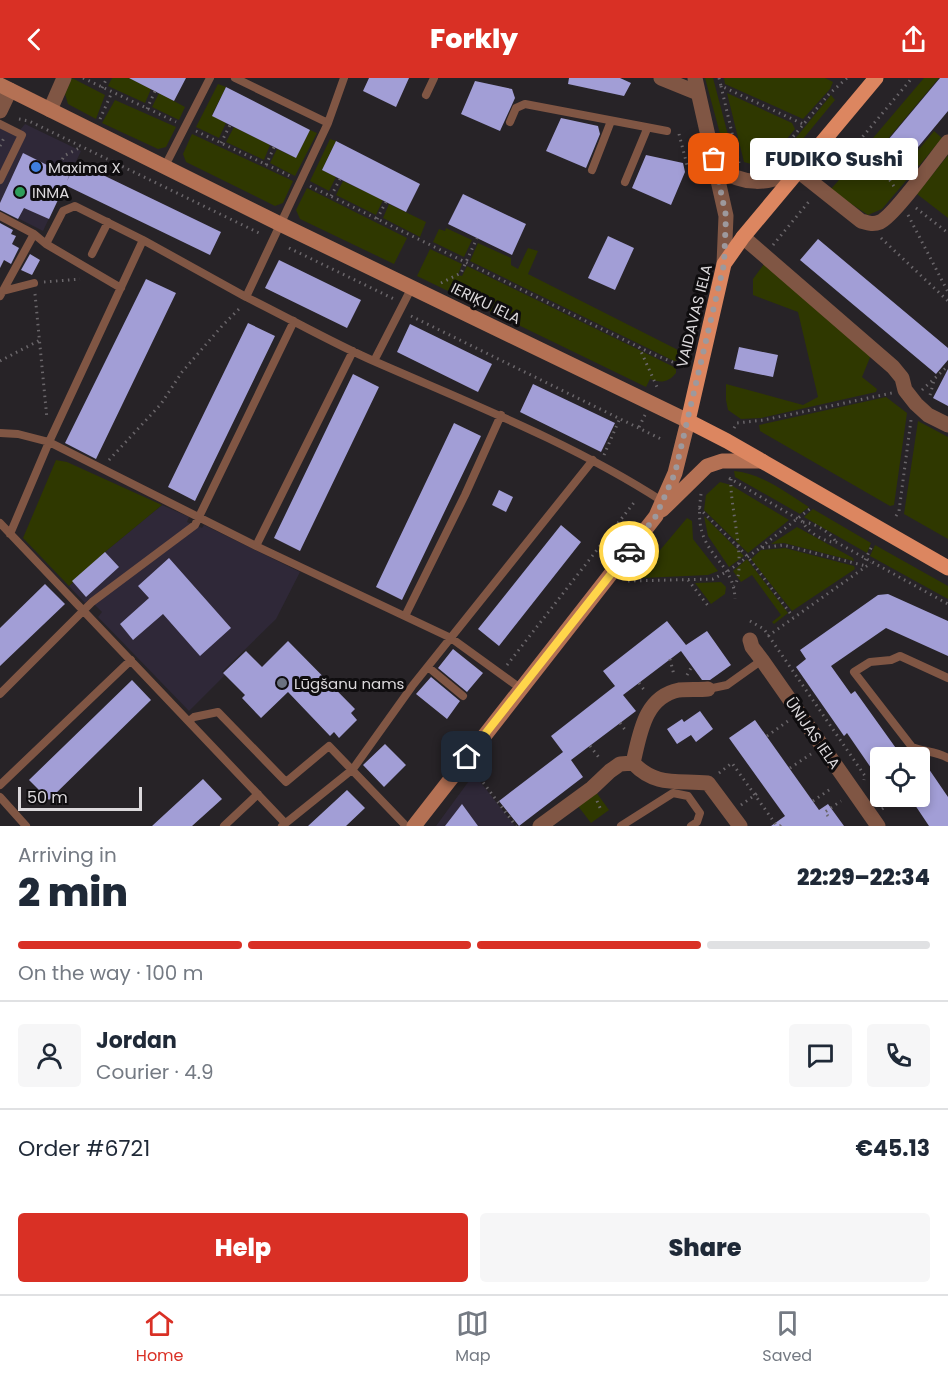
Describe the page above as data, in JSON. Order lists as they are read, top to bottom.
{
  "streets": {
    "main road": ["IERIĶU IELA", "VAIDAVAS IELA"],
    "street": ["ŪNIJAS IELA"]
  },
  "crossings": [
    ["IERIĶU IELA", "VAIDAVAS IELA"]
  ],
  "places": [
    "FUDIKO Sushi",
    "Maxima X",
    "INMA",
    "Lūgšanu nams"
  ],
  "scale_bar": "50 m",
  "page": {
    "header": "Forkly",
    "bubble": "FUDIKO Sushi",
    "scale": "50 m",
    "heading": ["2 min", "Arriving in", "22:29–22:34"],
    "panel": [
      "Jordan",
      "Courier · 4.9",
      "Order #6721",
      "€45.13"
    ],
    "bar": "On the way · 100 m",
    "buttons": ["Help", "Share"],
    "tabs": ["Home", "Map", "Saved"]
  }
}
